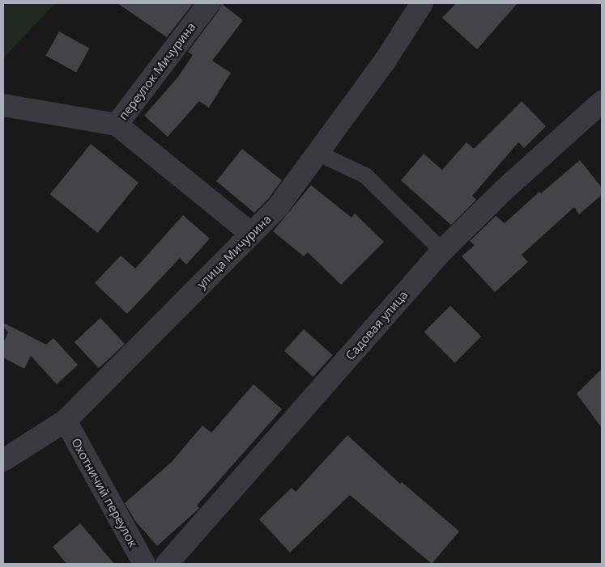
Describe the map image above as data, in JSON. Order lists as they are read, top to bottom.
{
  "streets": {
    "street": [
      "переулок Мичурина",
      "улица Мичурина",
      "Садовая улица",
      "Охотничий переулок"
    ]
  },
  "crossings": [
    ["улица Мичурина", "Охотничий переулок"]
  ]
}
